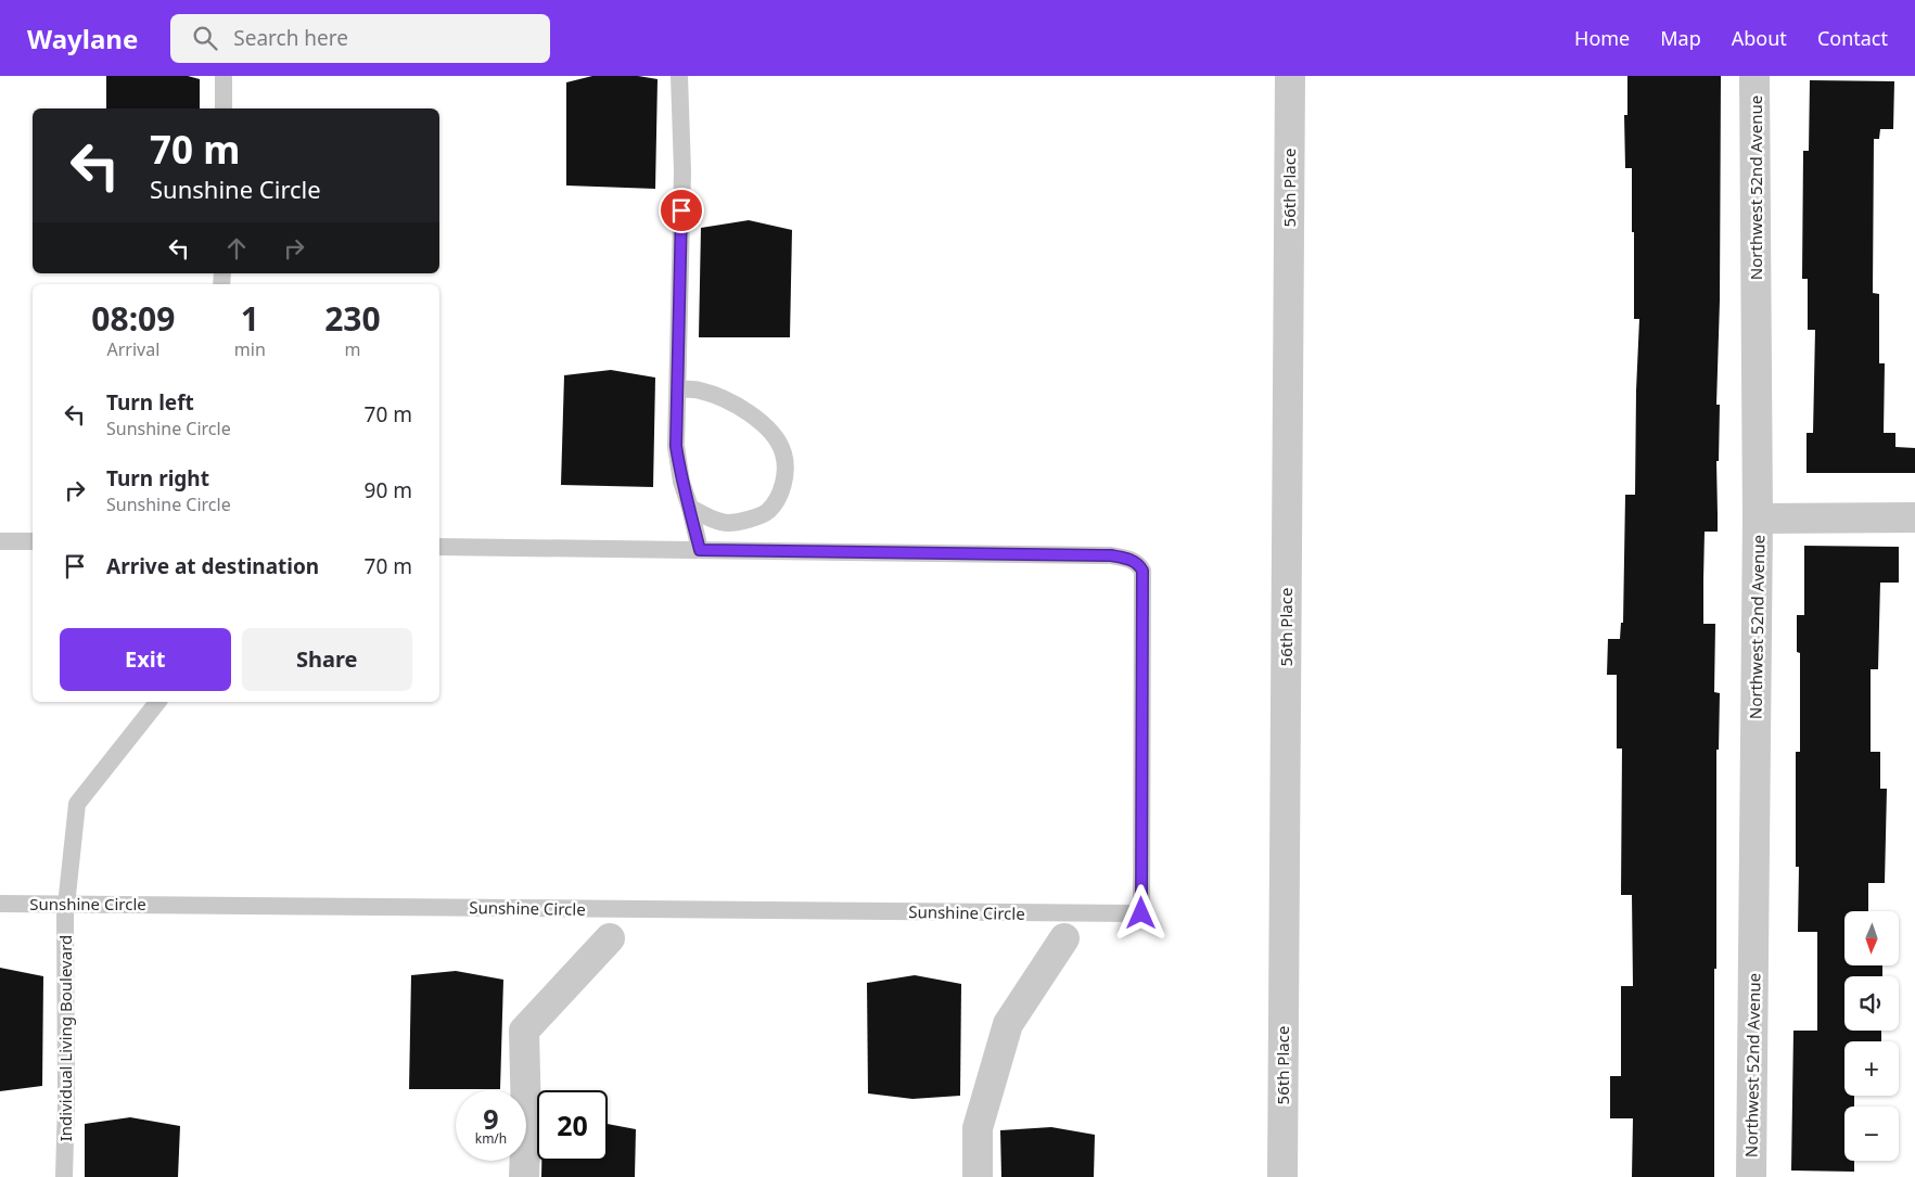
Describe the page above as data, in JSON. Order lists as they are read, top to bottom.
{
  "streets": {
    "street": ["56th Place", "Northwest 52nd Avenue"],
    "lane": ["Sunshine Circle", "Individual Living Boulevard"]
  },
  "crossings": [
    ["Sunshine Circle", "Individual Living Boulevard"]
  ],
  "north": "bottom",
  "page": {
    "header": "Waylane",
    "search": "Search here",
    "nav": [
      "Home",
      "Map",
      "About",
      "Contact"
    ],
    "turn": ["70 m", "Sunshine Circle"],
    "eta": [
      "08:09",
      "Arrival",
      "1",
      "min",
      "230",
      "m"
    ],
    "list": [
      {
        "name": "Turn left",
        "note": "Sunshine Circle",
        "value": "70 m"
      },
      {
        "name": "Turn right",
        "note": "Sunshine Circle",
        "value": "90 m"
      },
      {
        "name": "Arrive at destination",
        "value": "70 m"
      }
    ],
    "buttons": ["Exit", "Share"],
    "map_buttons": ["+", "−"],
    "speed": "9 km/h",
    "limit": "20"
  }
}
